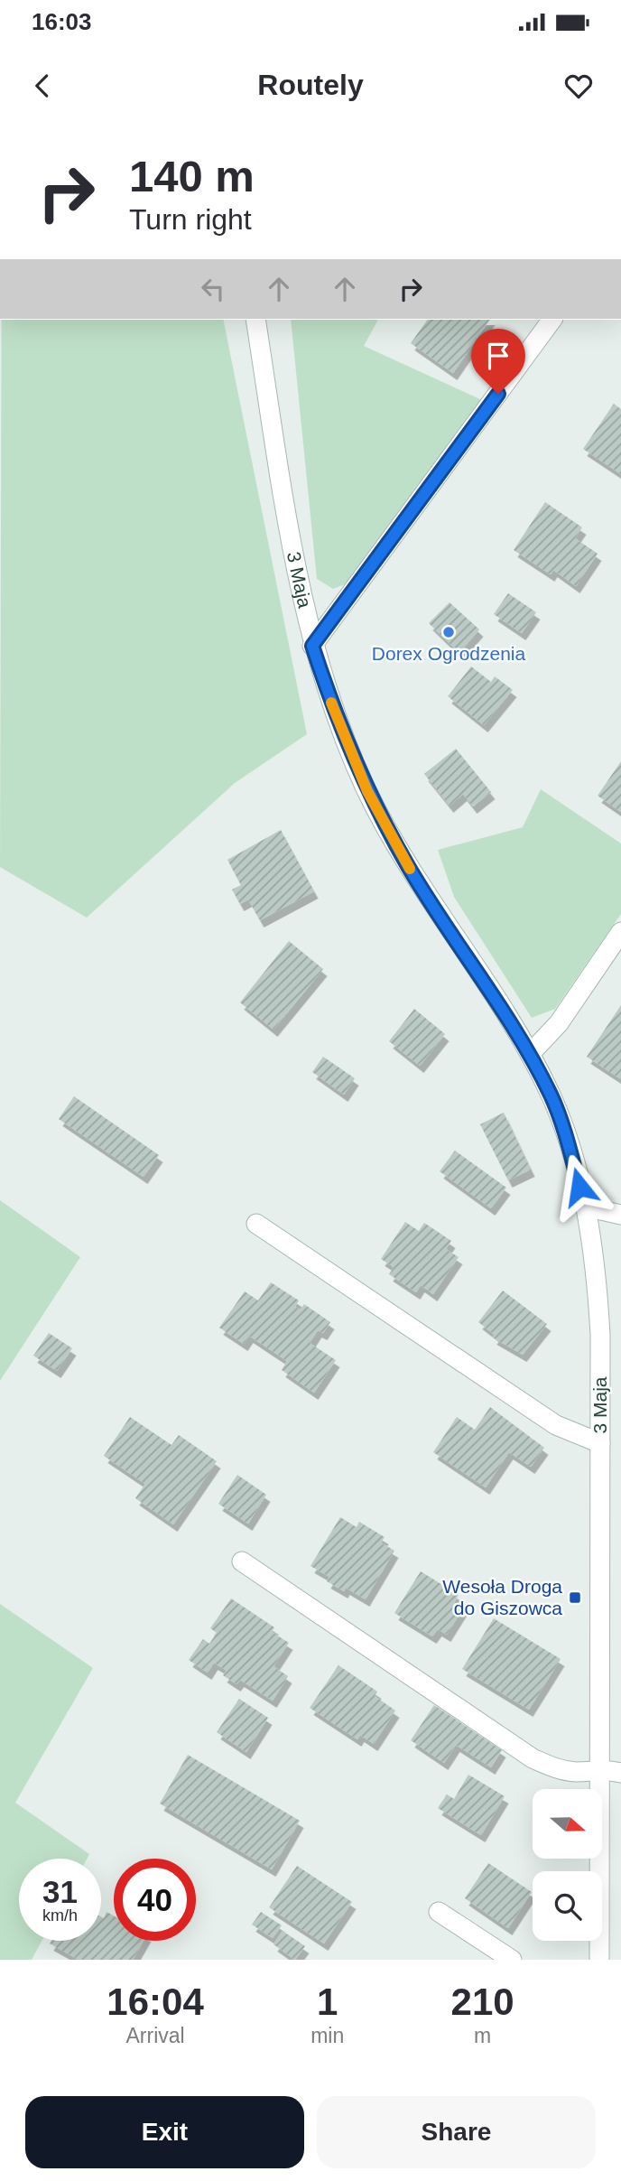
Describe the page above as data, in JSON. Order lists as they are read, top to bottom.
{
  "streets": {
    "street": ["3 Maja"]
  },
  "places": {
    "other": ["Dorex Ogrodzenia"],
    "transit": ["Wesoła Droga do Giszowca"]
  },
  "north": "right",
  "page": {
    "status": "16:03",
    "header": "Routely",
    "turn": ["140 m", "Turn right"],
    "speed": "31 km/h",
    "limit": "40",
    "eta": [
      "16:04",
      "Arrival",
      "1",
      "min",
      "210",
      "m"
    ],
    "buttons": ["Exit", "Share"]
  }
}
